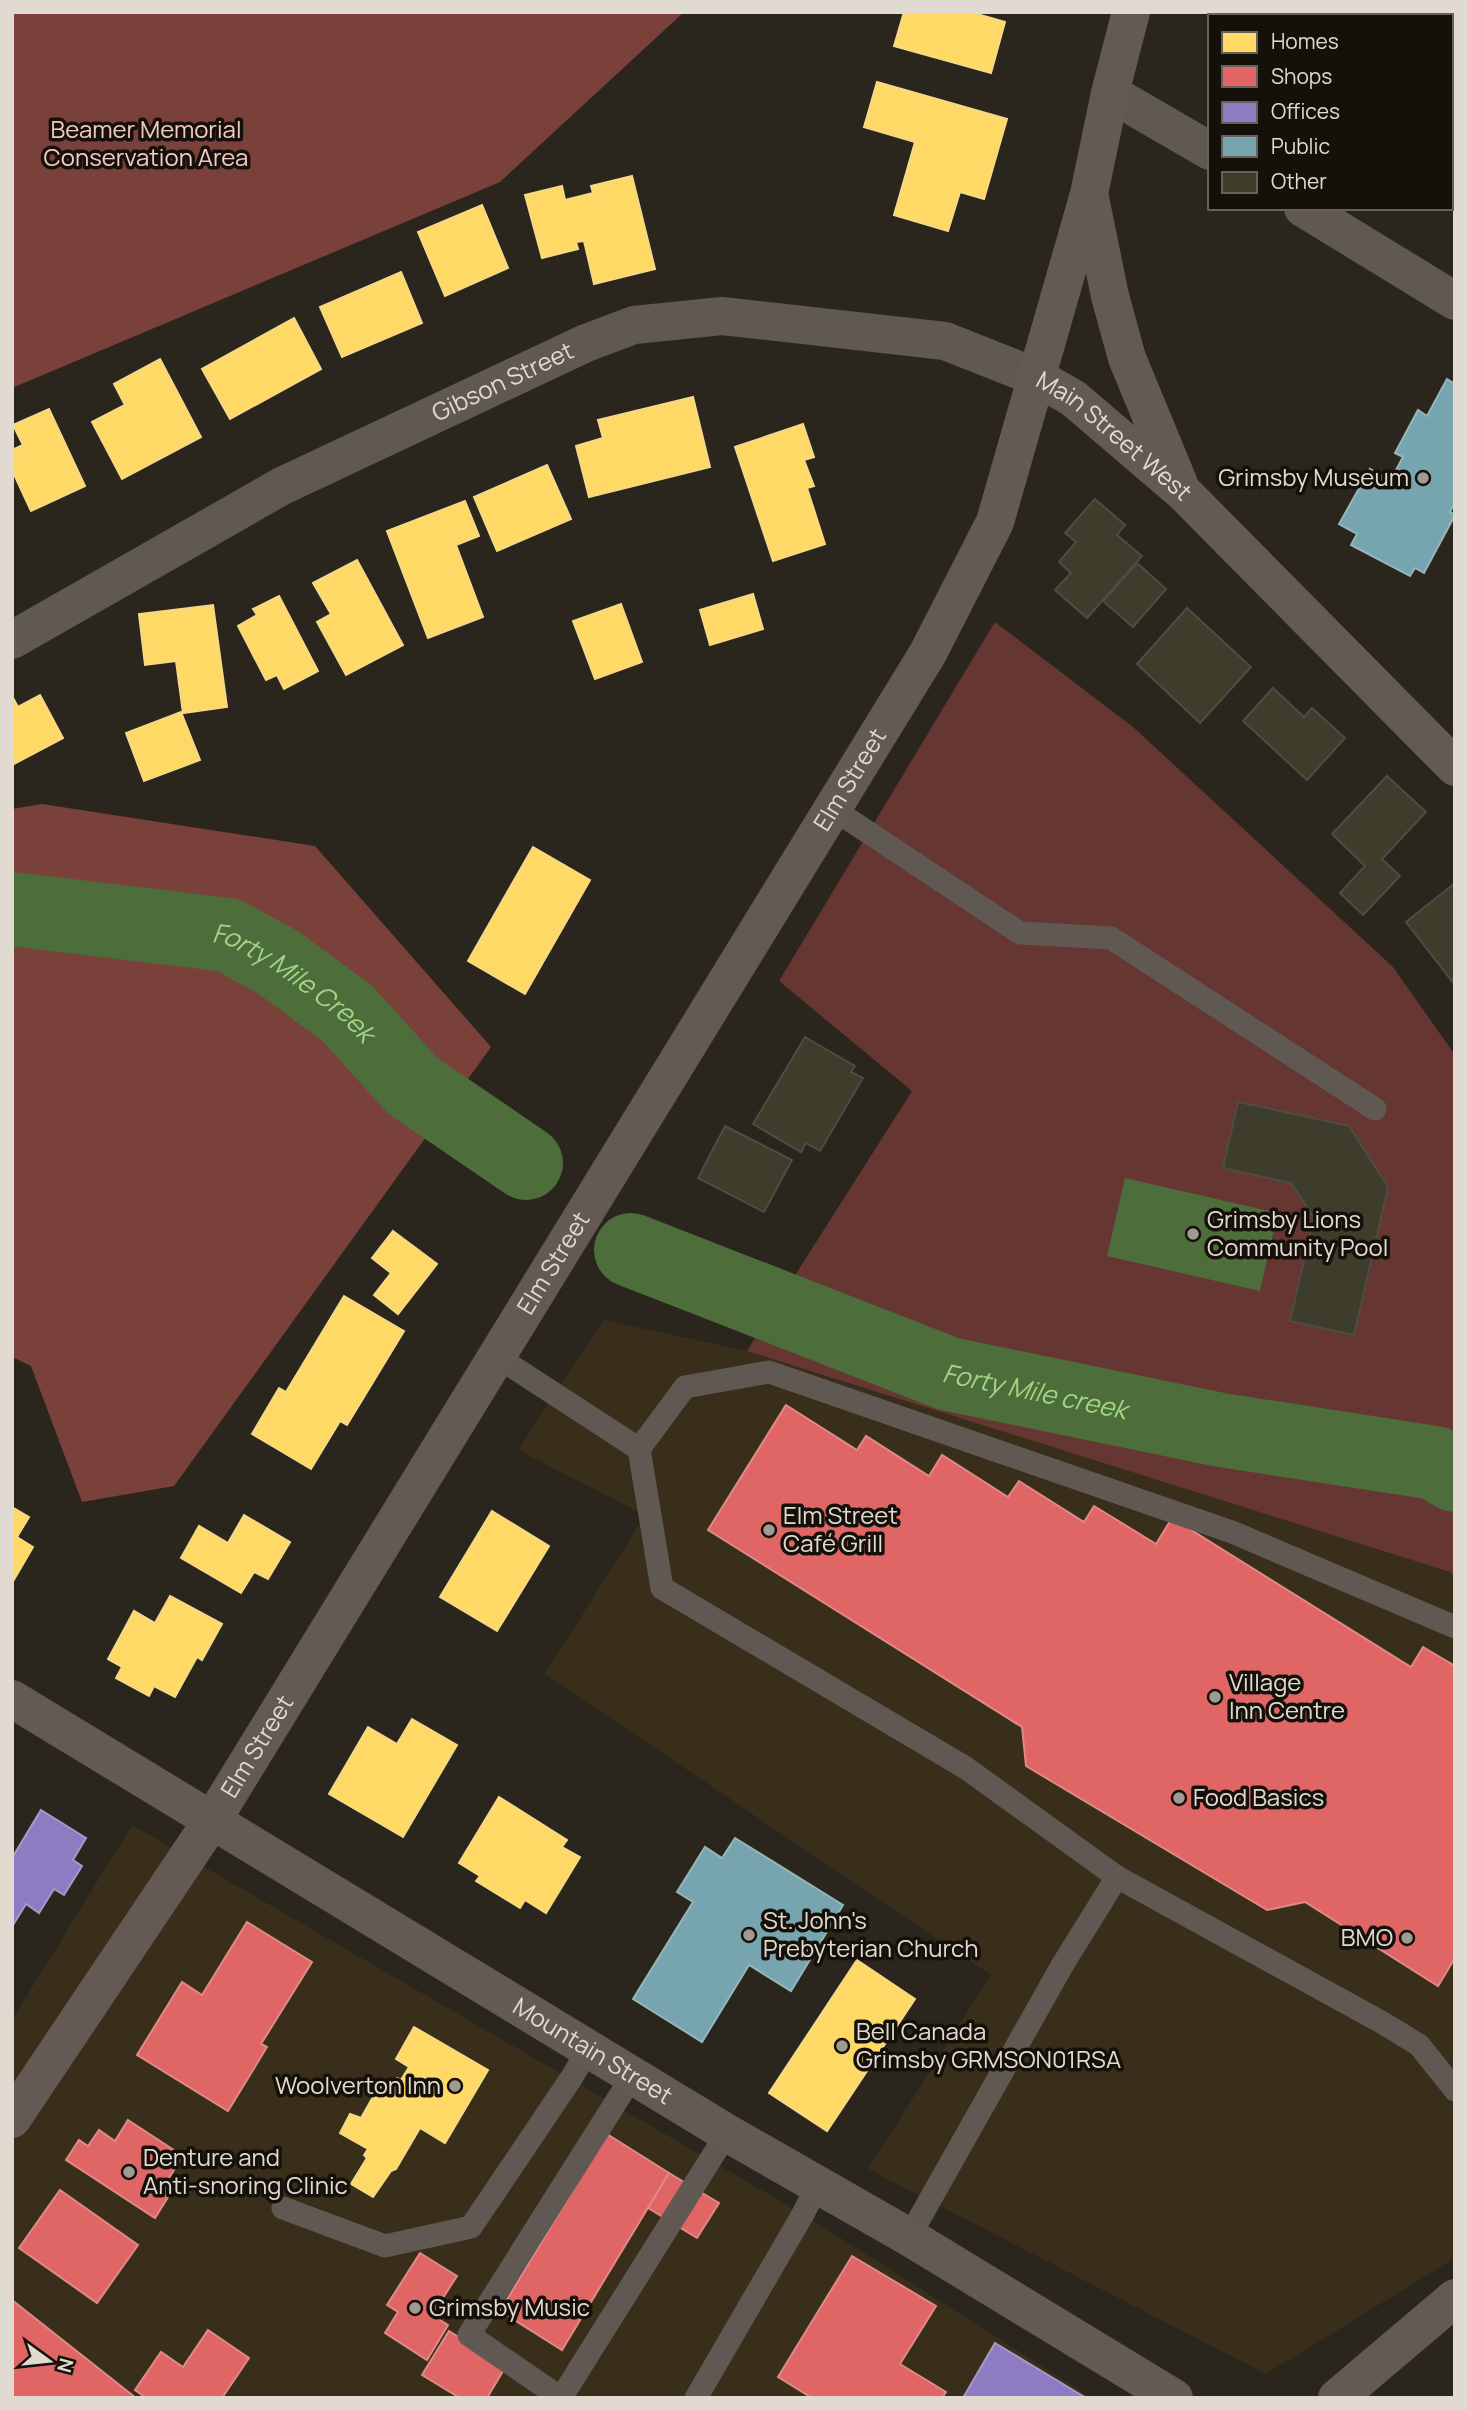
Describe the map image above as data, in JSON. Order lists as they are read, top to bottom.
{
  "streets": {
    "main road": ["Main Street West", "Elm Street", "Mountain Street"],
    "street": ["Gibson Street"]
  },
  "crossings": [
    ["Gibson Street", "Main Street West"],
    ["Gibson Street", "Elm Street"],
    ["Main Street West", "Elm Street"],
    ["Elm Street", "Mountain Street"]
  ],
  "water": ["Forty Mile Creek", "Forty Mile creek"],
  "parks": ["Beamer Memorial Conservation Area"],
  "places": [
    "Grimsby Museum",
    "Grimsby Lions Community Pool",
    "Elm Street Café Grill",
    "Village Inn Centre",
    "Food Basics",
    "St. John's Prebyterian Church",
    "BMO",
    "Bell Canada Grimsby GRMSON01RSA",
    "Woolverton Inn",
    "Denture and Anti-snoring Clinic",
    "Grimsby Music"
  ],
  "legend": [
    "Homes",
    "Shops",
    "Offices",
    "Public",
    "Other"
  ],
  "north": "right"
}
